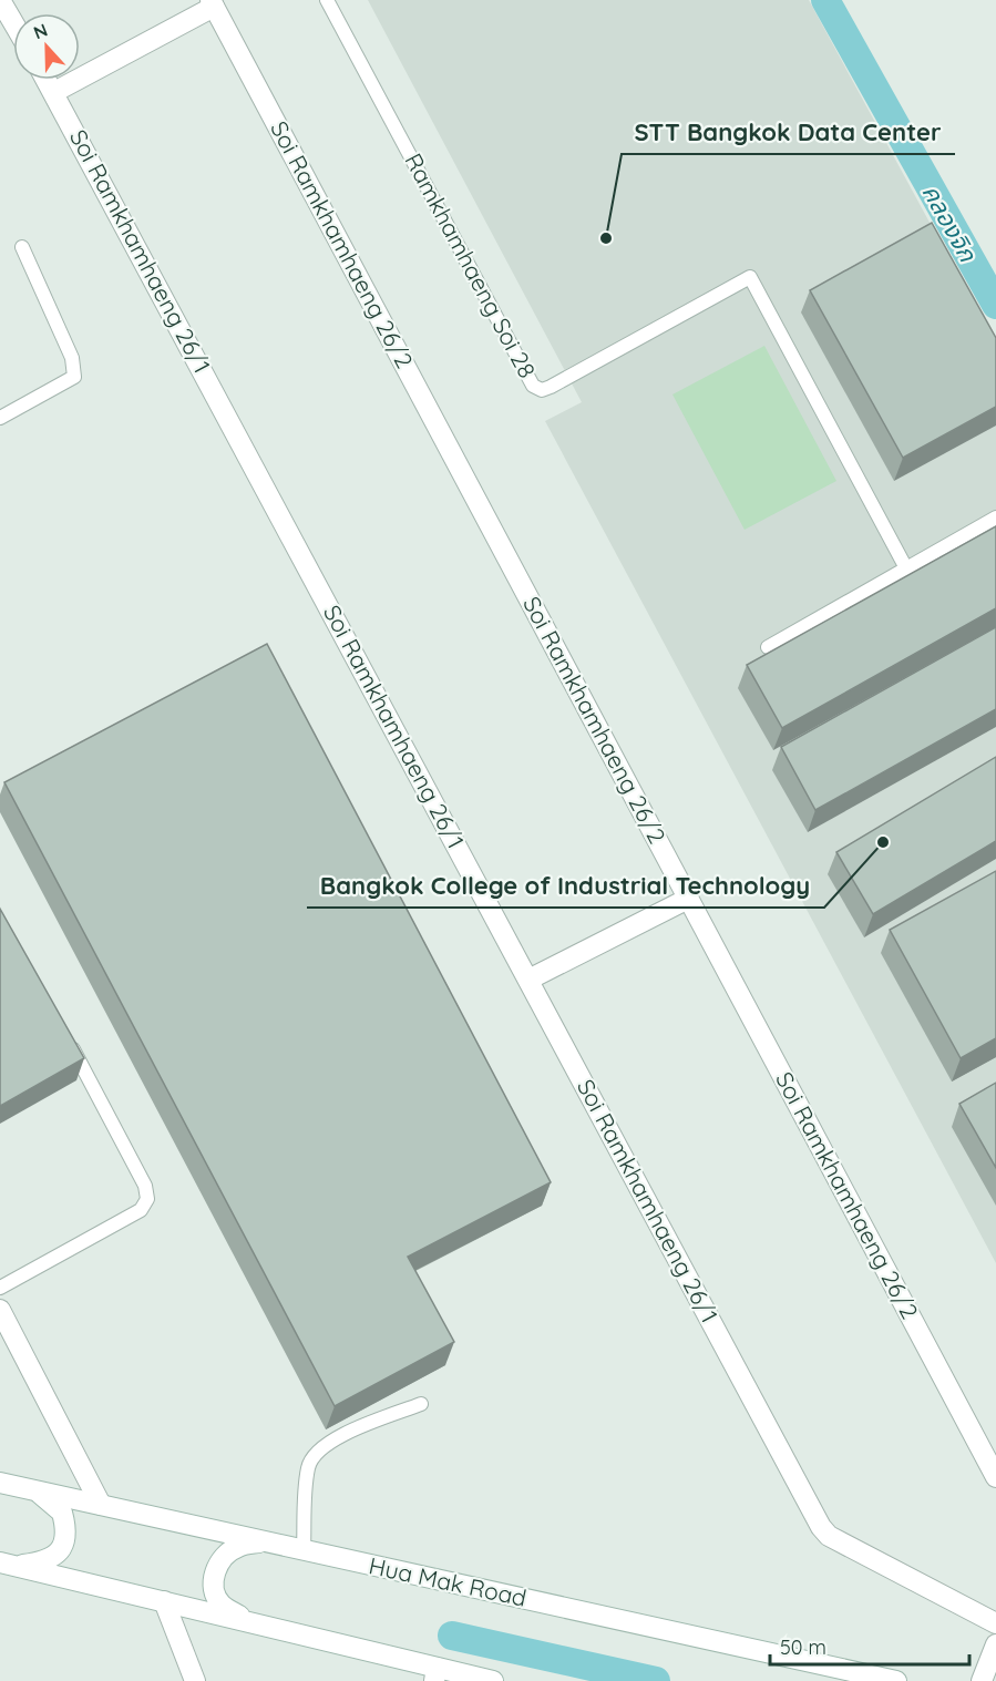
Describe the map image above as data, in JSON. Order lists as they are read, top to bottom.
{
  "streets": {
    "street": ["Soi Ramkhamhaeng 26/2", "Soi Ramkhamhaeng 26/1", "Hua Mak Road"],
    "lane": ["Ramkhamhaeng Soi 28"]
  },
  "water": ["คลองจิก"],
  "places": ["STT Bangkok Data Center", "Bangkok College of Industrial Technology"],
  "scale_bar": "50 m",
  "north": "top"
}
